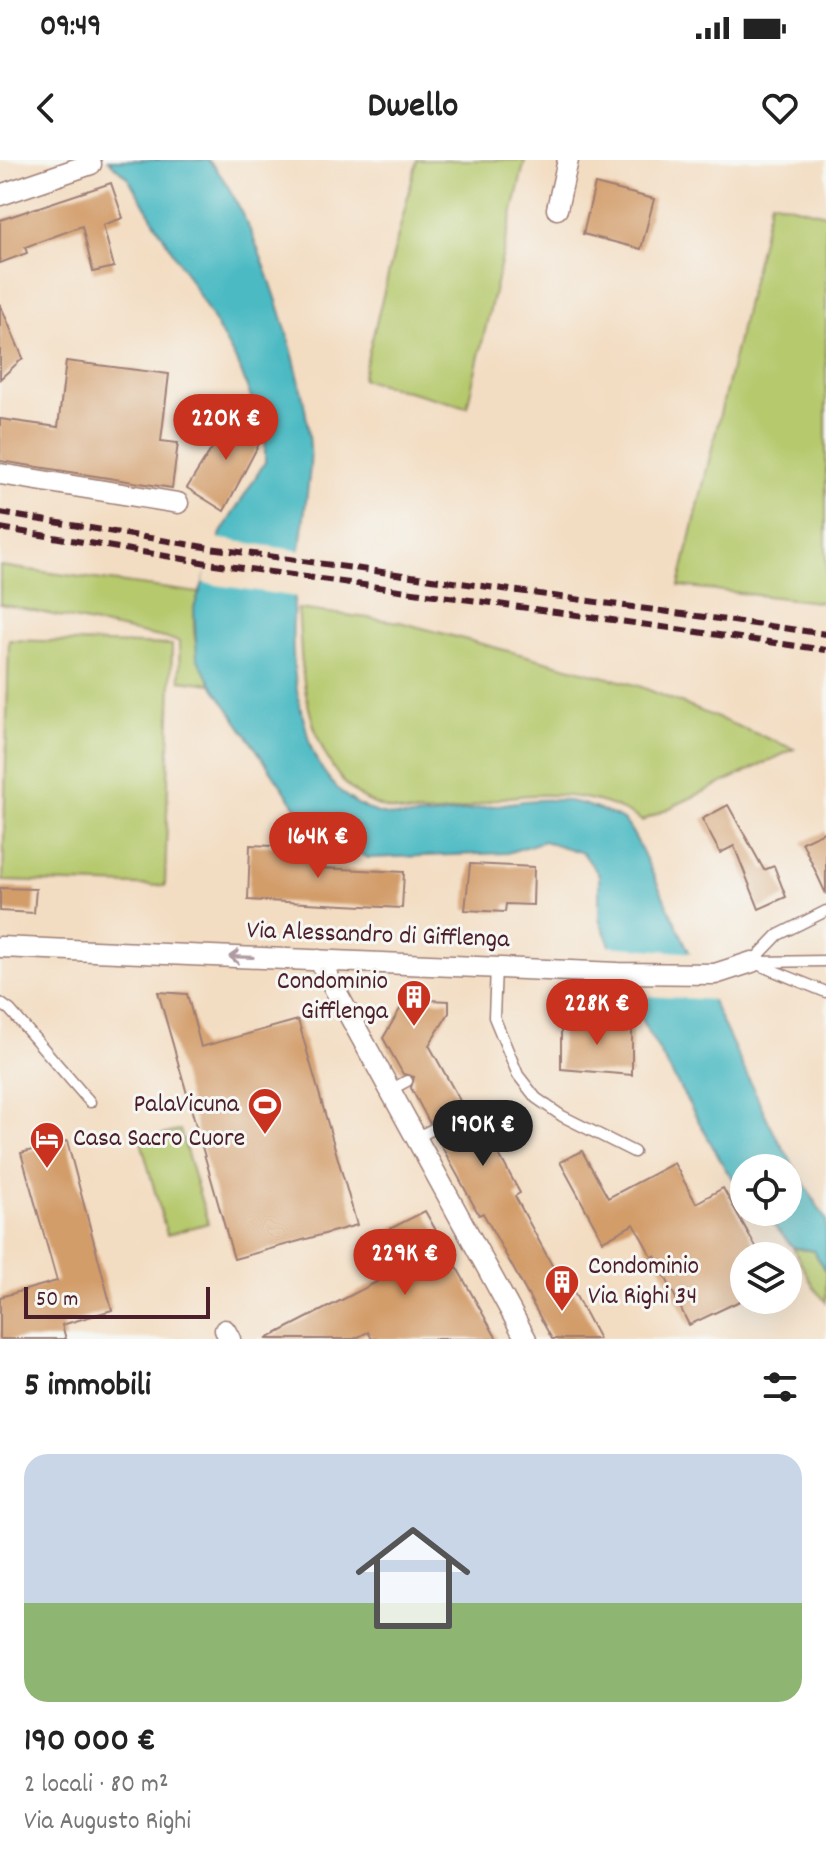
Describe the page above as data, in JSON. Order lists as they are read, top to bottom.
{
  "streets": {
    "street": ["Via Alessandro di Gifflenga"]
  },
  "one_way": ["Via Alessandro di Gifflenga"],
  "places": {
    "building": ["Condominio Gifflenga", "Condominio Via Righi 34"],
    "sports": ["PalaVicuna"],
    "hotel": ["Casa Sacro Cuore"]
  },
  "scale_bar": "50 m",
  "page": {
    "status": "09:49",
    "header": "Dwello",
    "price": [
      "220K €",
      "164K €",
      "228K €",
      "190K €",
      "229K €"
    ],
    "scale": "50 m",
    "heading": "5 immobili",
    "list": [
      {
        "name": "190 000 €",
        "note": "2 locali · 80 m² · Via Augusto Righi"
      }
    ]
  }
}
